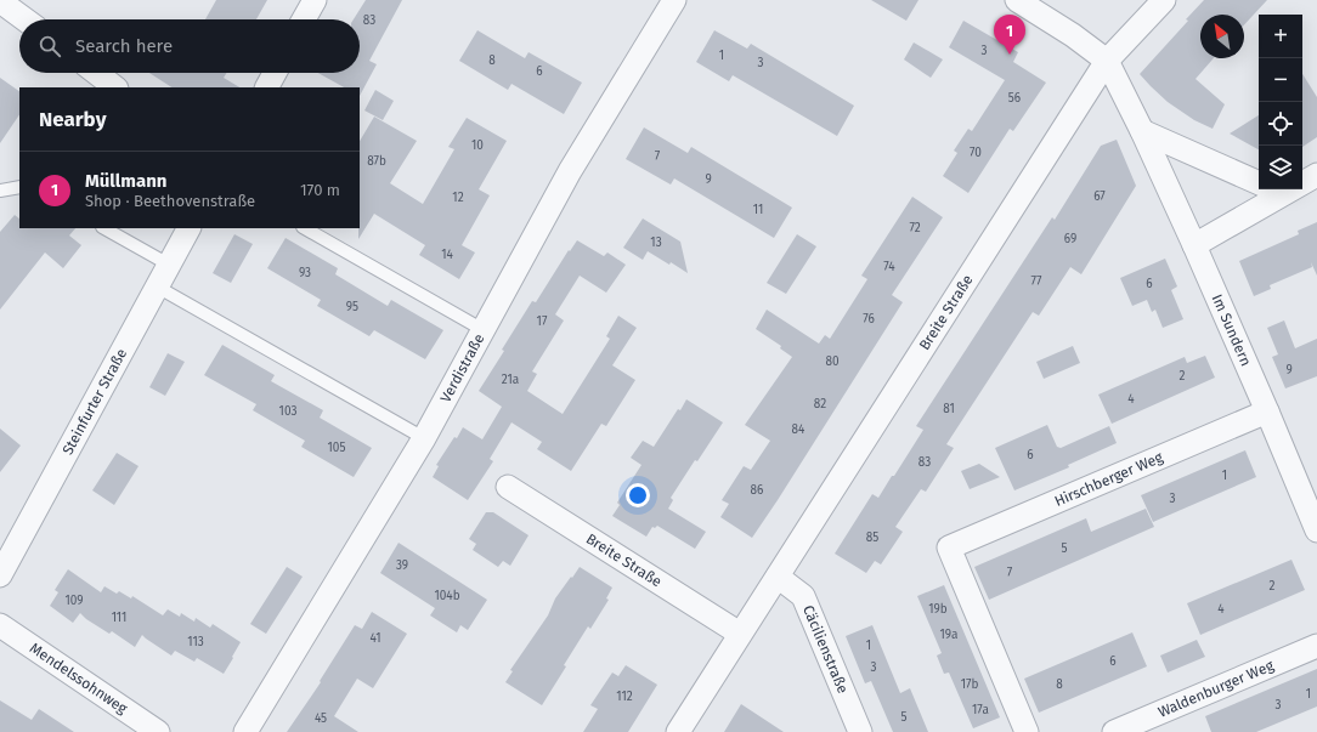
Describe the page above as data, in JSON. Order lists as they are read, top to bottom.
{
  "streets": {
    "street": [
      "Breite Straße",
      "Im Sundern",
      "Verdistraße",
      "Steinfurter Straße",
      "Hirschberger Weg",
      "Cäcilienstraße",
      "Mendelssohnweg",
      "Waldenburger Weg"
    ]
  },
  "crossings": [
    ["Breite Straße", "Im Sundern"],
    ["Breite Straße", "Cäcilienstraße"],
    ["Im Sundern", "Hirschberger Weg"]
  ],
  "house_numbers": [
    "83",
    "3",
    "1",
    "8",
    "3",
    "6",
    "56",
    "10",
    "70",
    "7",
    "87b",
    "9",
    "67",
    "12",
    "11",
    "72",
    "69",
    "13",
    "14",
    "74",
    "93",
    "77",
    "6",
    "95",
    "76",
    "17",
    "80",
    "9",
    "2",
    "21a",
    "4",
    "82",
    "81",
    "103",
    "84",
    "105",
    "6",
    "83",
    "1",
    "86",
    "3",
    "85",
    "5",
    "39",
    "7",
    "2",
    "104b",
    "109",
    "19b",
    "4",
    "111",
    "19a",
    "41",
    "113",
    "1",
    "6",
    "3",
    "17b",
    "8",
    "1",
    "112",
    "3",
    "17a",
    "5",
    "45"
  ],
  "north": "top left",
  "page": {
    "map_buttons": ["+", "−"],
    "pins": "1",
    "search": "Search here",
    "heading": "Nearby",
    "list": [
      {
        "mark": "1",
        "name": "Müllmann",
        "note": "Shop · Beethovenstraße",
        "value": "170 m"
      }
    ]
  }
}
